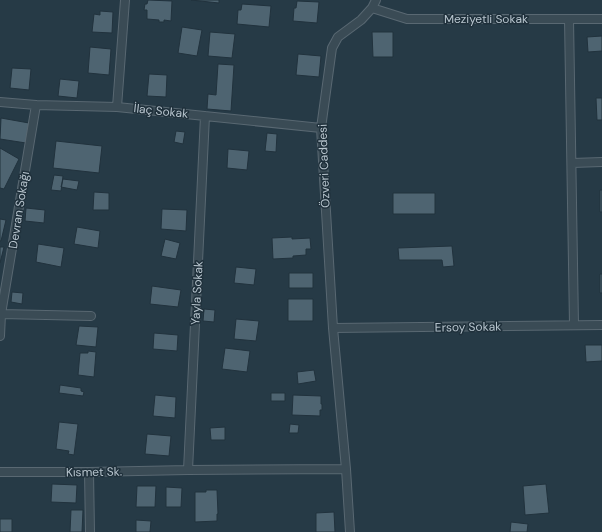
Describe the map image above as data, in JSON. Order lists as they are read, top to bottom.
{
  "streets": {
    "street": [
      "Meziyetli Sokak",
      "İlaç Sokak",
      "Özveri Caddesi",
      "Devran Sokağı",
      "Yayla Sokak",
      "Ersoy Sokak",
      "Kısmet Sk."
    ]
  },
  "crossings": [
    ["Meziyetli Sokak", "Özveri Caddesi"],
    ["İlaç Sokak", "Özveri Caddesi"],
    ["İlaç Sokak", "Devran Sokağı"],
    ["İlaç Sokak", "Yayla Sokak"],
    ["Özveri Caddesi", "Ersoy Sokak"],
    ["Özveri Caddesi", "Kısmet Sk."],
    ["Yayla Sokak", "Kısmet Sk."]
  ]
}
